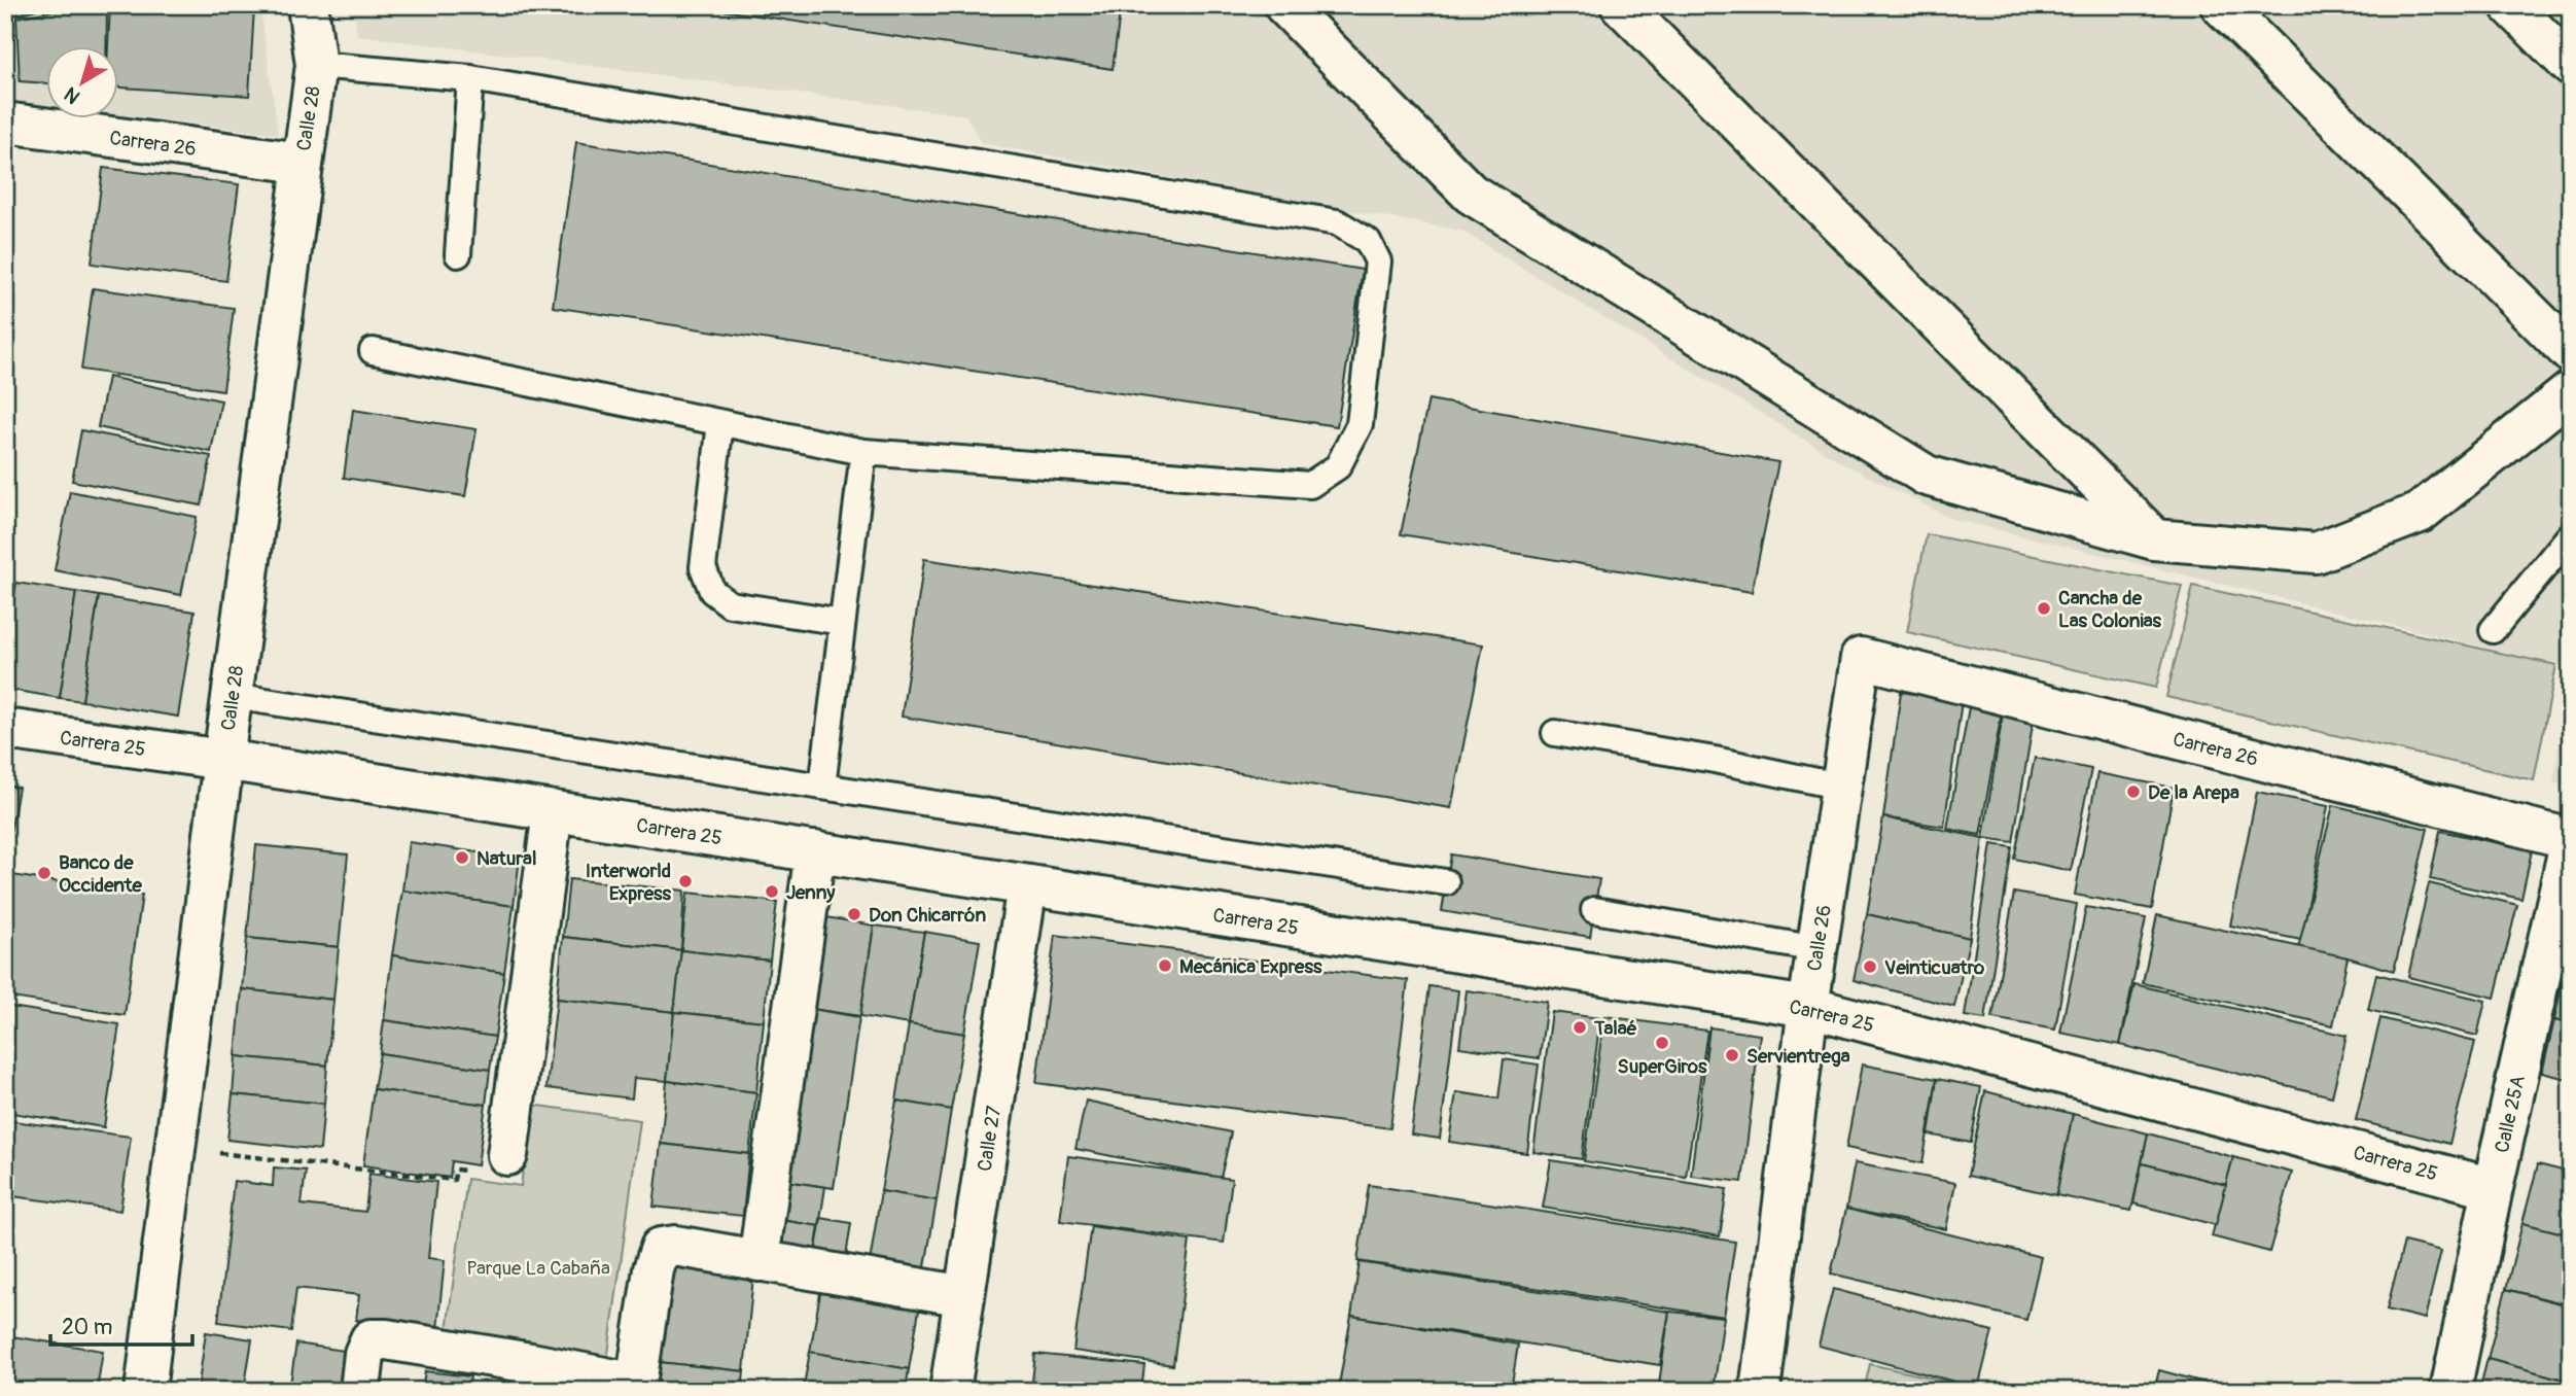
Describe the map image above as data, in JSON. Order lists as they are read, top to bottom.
{
  "streets": {
    "street": [
      "Calle 28",
      "Carrera 26",
      "Carrera 25",
      "Calle 26",
      "Calle 25A",
      "Calle 27"
    ]
  },
  "crossings": [
    ["Calle 28", "Carrera 26"],
    ["Calle 28", "Carrera 25"],
    ["Carrera 26", "Calle 26"],
    ["Carrera 26", "Calle 25A"],
    ["Carrera 25", "Calle 26"],
    ["Carrera 25", "Calle 25A"],
    ["Carrera 25", "Calle 27"]
  ],
  "parks": ["Parque La Cabaña"],
  "places": [
    "Cancha de Las Colonias",
    "De la Arepa",
    "Natural",
    "Banco de Occidente",
    "Interworld Express",
    "Jenny",
    "Don Chicarrón",
    "Mecánica Express",
    "Veinticuatro",
    "Talaé",
    "SuperGiros",
    "Servientrega"
  ],
  "scale_bar": "20 m",
  "north": "bottom left"
}
